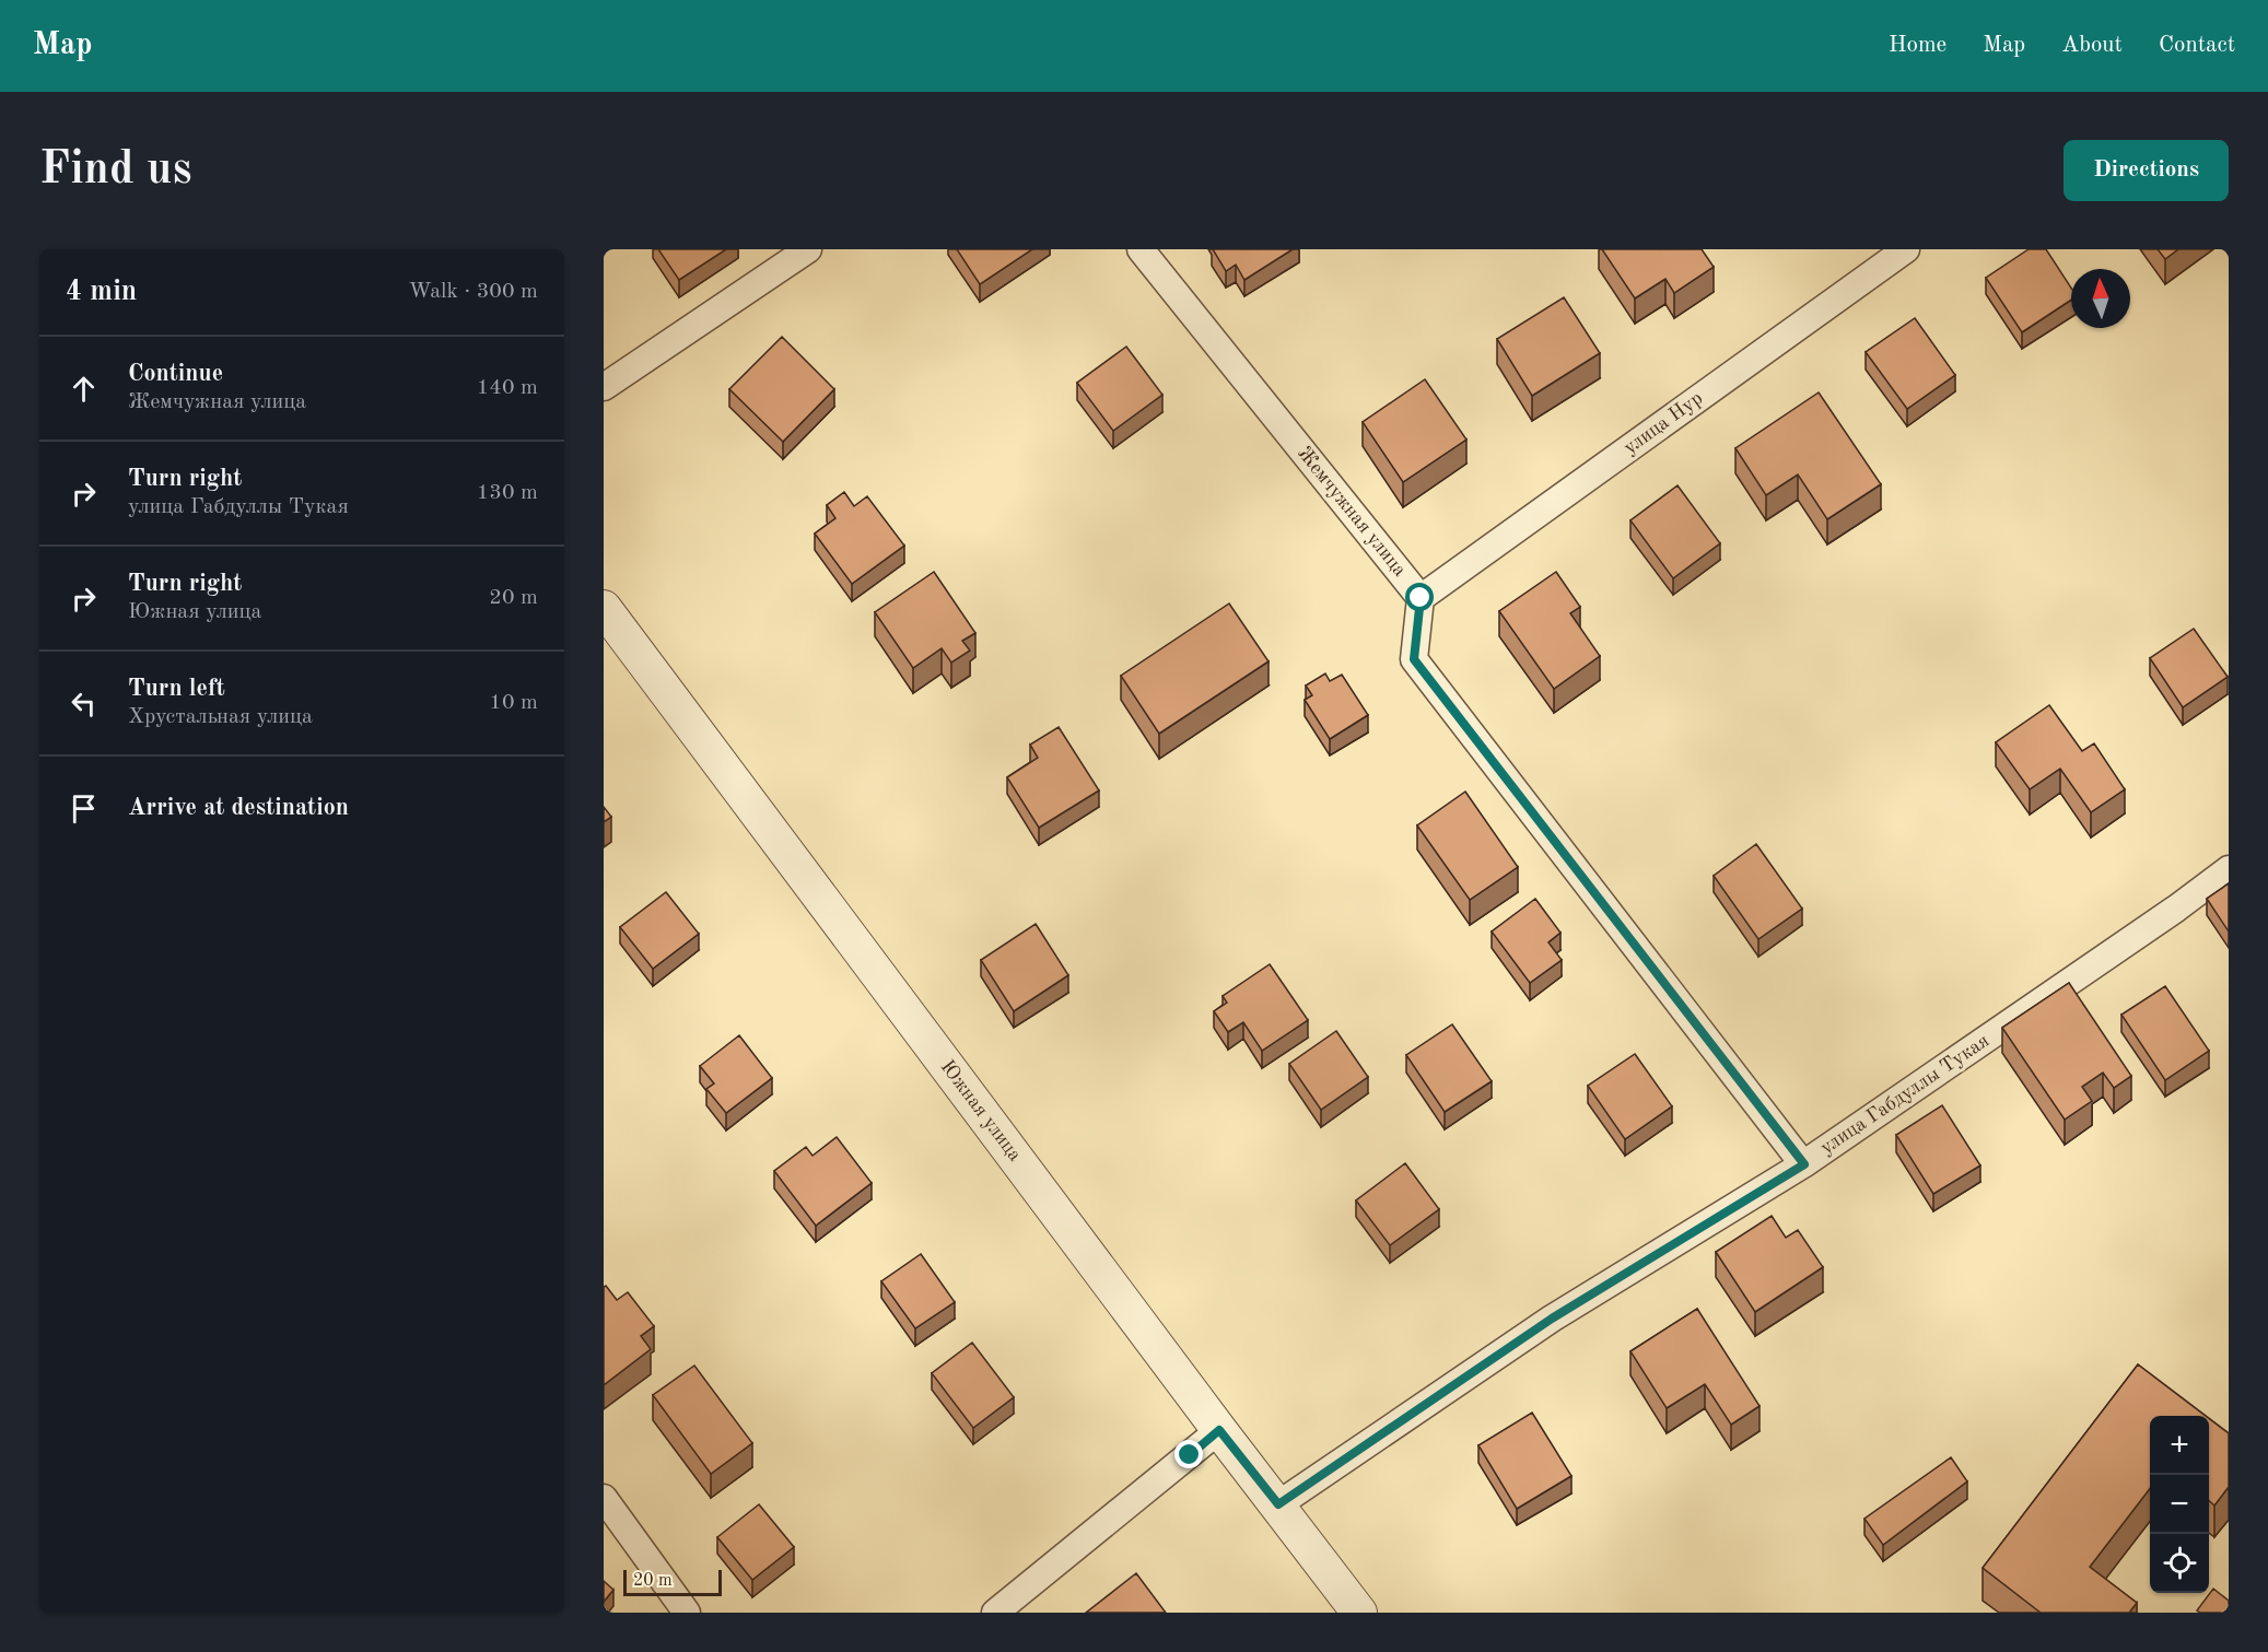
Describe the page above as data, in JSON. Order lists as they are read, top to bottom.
{
  "streets": {
    "street": [
      "улица Нур",
      "Жемчужная улица",
      "улица Габдуллы Тукая",
      "Южная улица"
    ]
  },
  "crossings": [
    ["улица Нур", "Жемчужная улица"],
    ["улица Габдуллы Тукая", "Южная улица"]
  ],
  "scale_bar": "20 m",
  "north": "top",
  "page": {
    "header": "Map",
    "nav": [
      "Home",
      "Map",
      "About",
      "Contact"
    ],
    "buttons": "Directions",
    "title": "Find us",
    "heading": ["4 min", "Walk · 300 m"],
    "list": [
      ["Continue", "Жемчужная улица", "140 m"],
      ["Turn right", "улица Габдуллы Тукая", "130 m"],
      ["Turn right", "Южная улица", "20 m"],
      ["Turn left", "Хрустальная улица", "10 m"],
      "Arrive at destination"
    ],
    "map_buttons": ["+", "−"],
    "scale": "20 m"
  }
}
